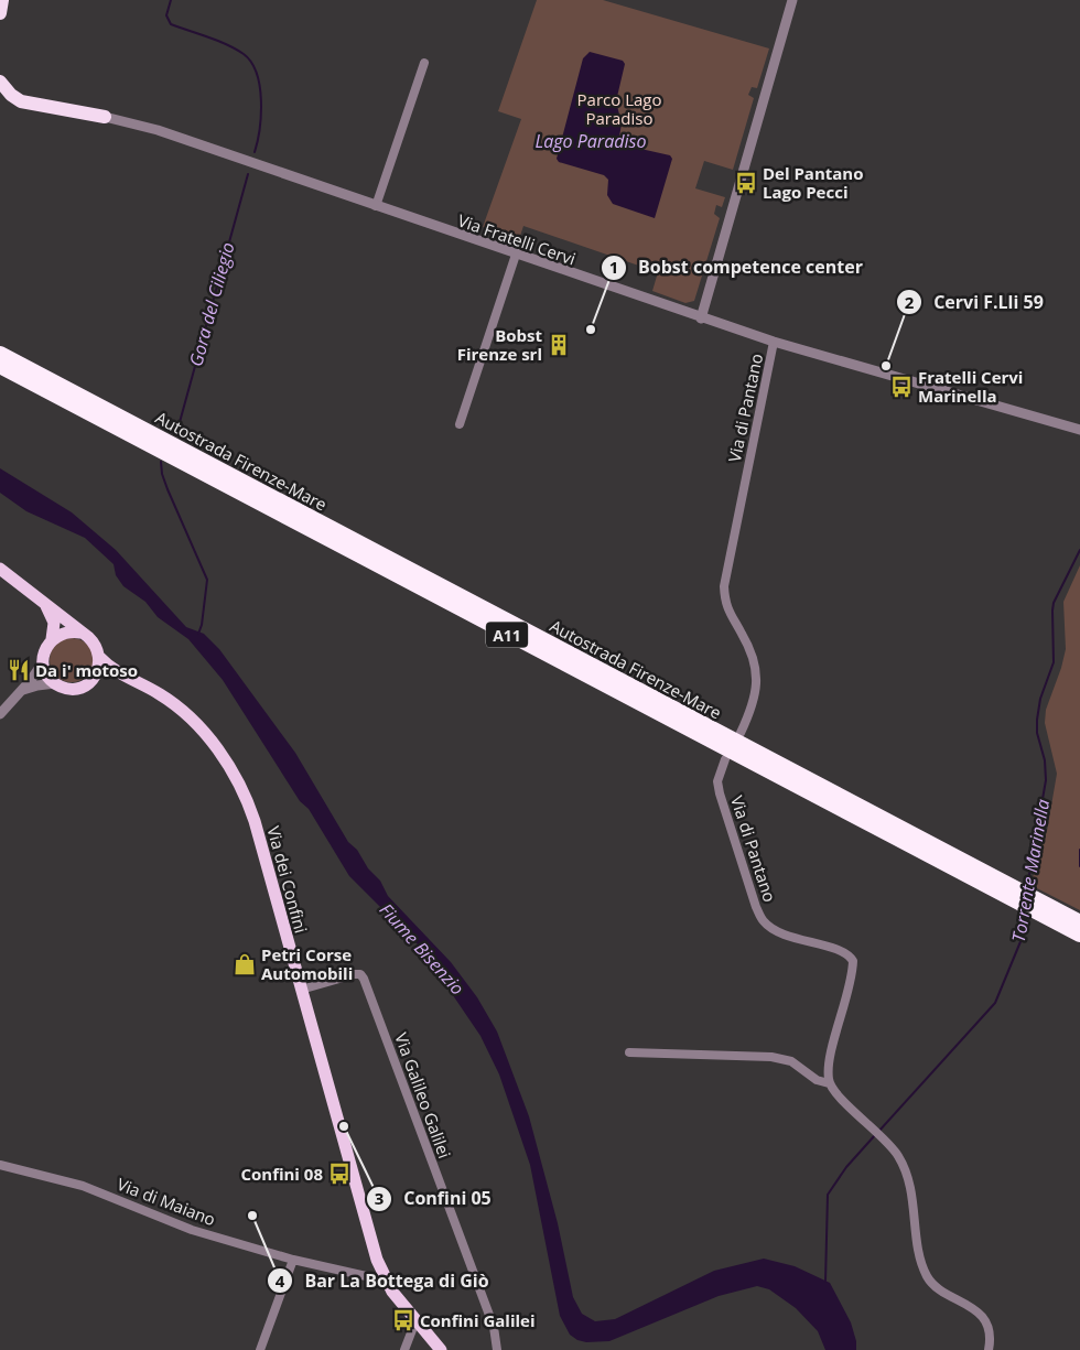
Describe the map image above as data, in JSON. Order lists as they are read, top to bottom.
{
  "streets": {
    "highway": ["Autostrada Firenze-Mare", "A11"],
    "main road": ["Via dei Confini"],
    "street": [
      "Via Fratelli Cervi",
      "Via di Pantano",
      "Via Galileo Galilei",
      "Via di Maiano"
    ]
  },
  "crossings": [
    ["Via Fratelli Cervi", "Via di Pantano"],
    ["Via dei Confini", "Via Galileo Galilei"],
    ["Via dei Confini", "Via di Maiano"]
  ],
  "water": [
    "Lago Paradiso",
    "Gora del Ciliegio",
    "Torrente Marinella",
    "Fiume Bisenzio"
  ],
  "parks": ["Parco Lago Paradiso"],
  "places": {
    "bus stop": [
      "Del Pantano Lago Pecci",
      "Fratelli Cervi Marinella",
      "Confini 08",
      "Confini Galilei"
    ],
    "other": [
      "Bobst competence center",
      "Cervi F.Lli 59",
      "Confini 05",
      "Bar La Bottega di Giò"
    ],
    "building": ["Bobst Firenze srl"],
    "restaurant": ["Da i' motoso"],
    "shop": ["Petri Corse Automobili"]
  }
}
